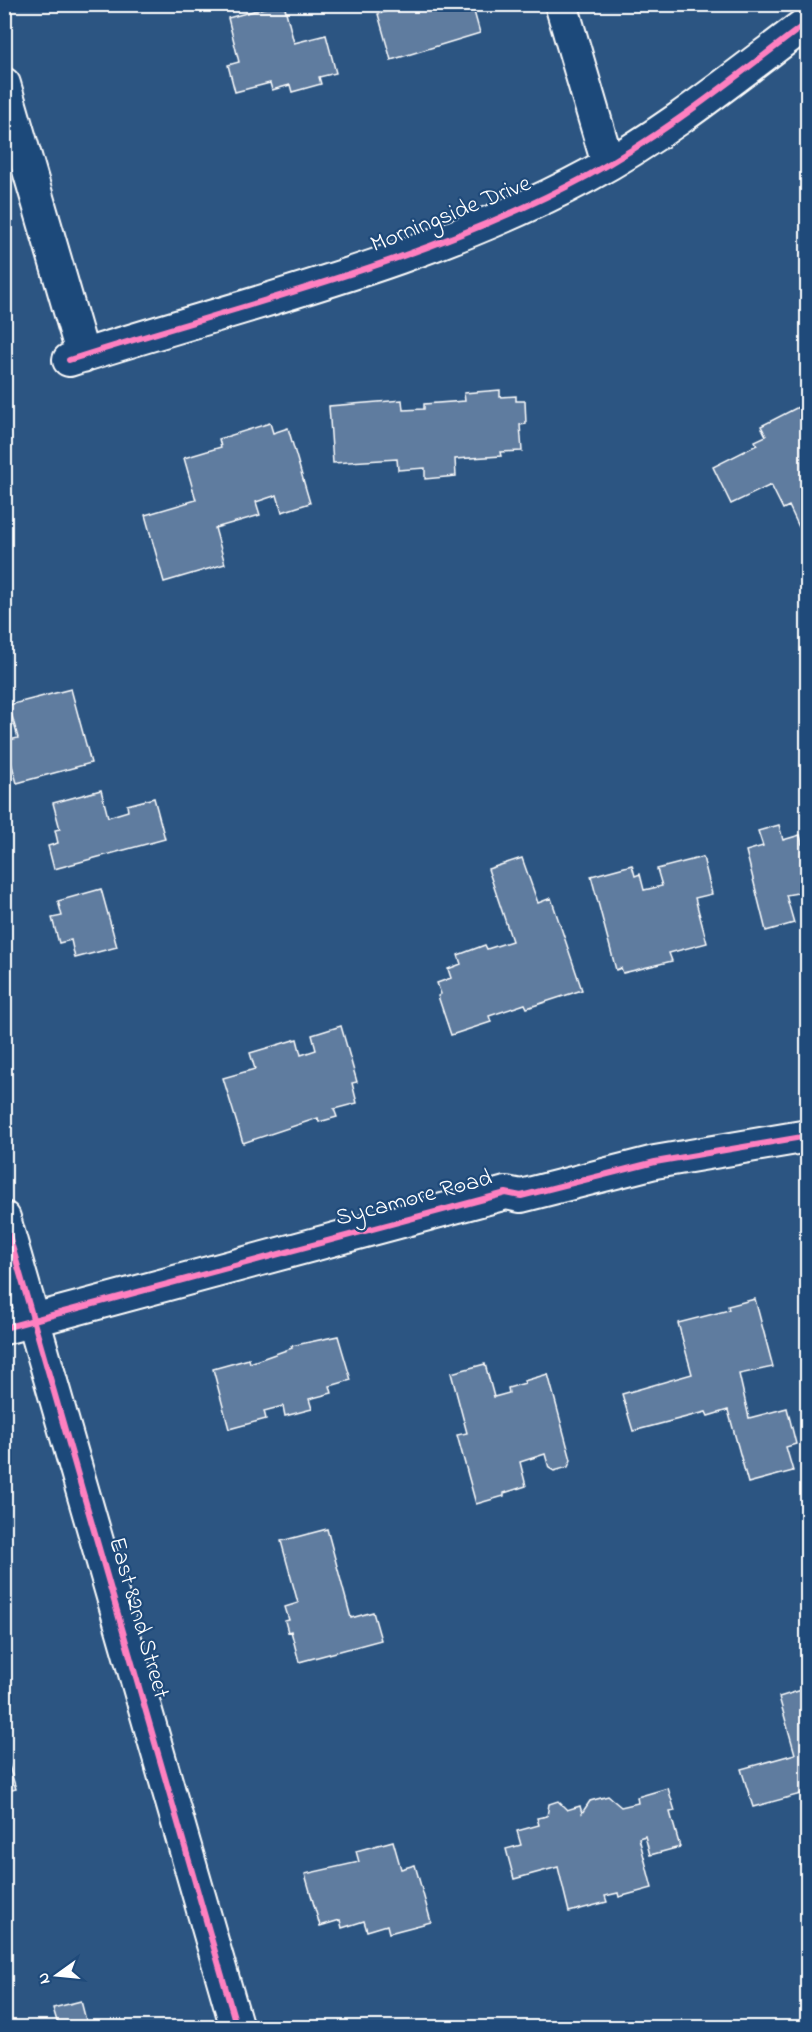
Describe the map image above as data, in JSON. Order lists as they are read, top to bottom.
{
  "streets": {
    "street": ["Morningside Drive", "Sycamore Road", "East 82nd Street"]
  },
  "crossings": [
    ["Sycamore Road", "East 82nd Street"]
  ],
  "north": "left"
}
